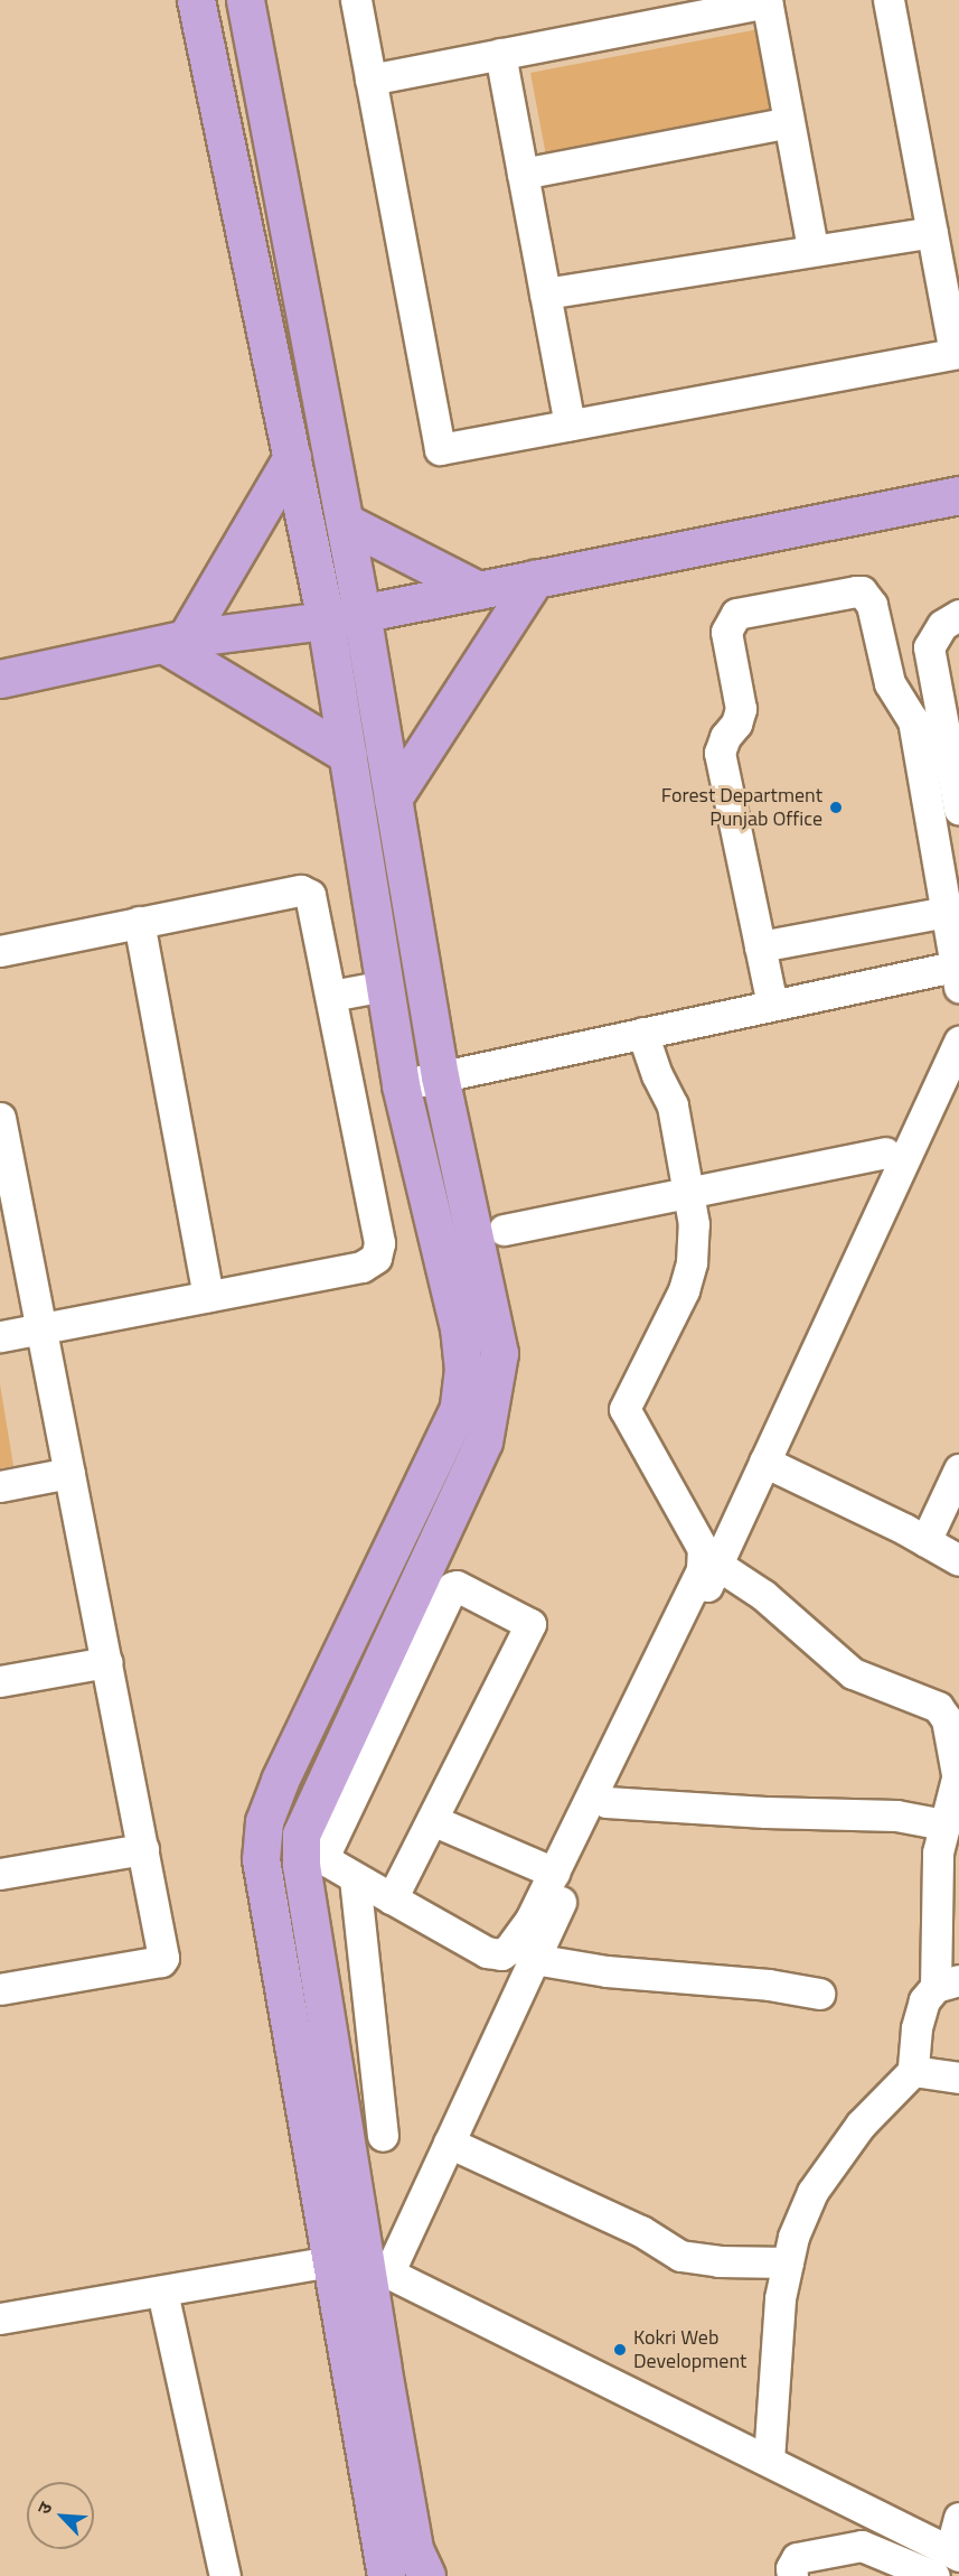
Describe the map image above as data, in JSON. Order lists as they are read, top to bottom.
{
  "places": ["Forest Department Punjab Office", "Kokri Web Development"],
  "north": "top left"
}
